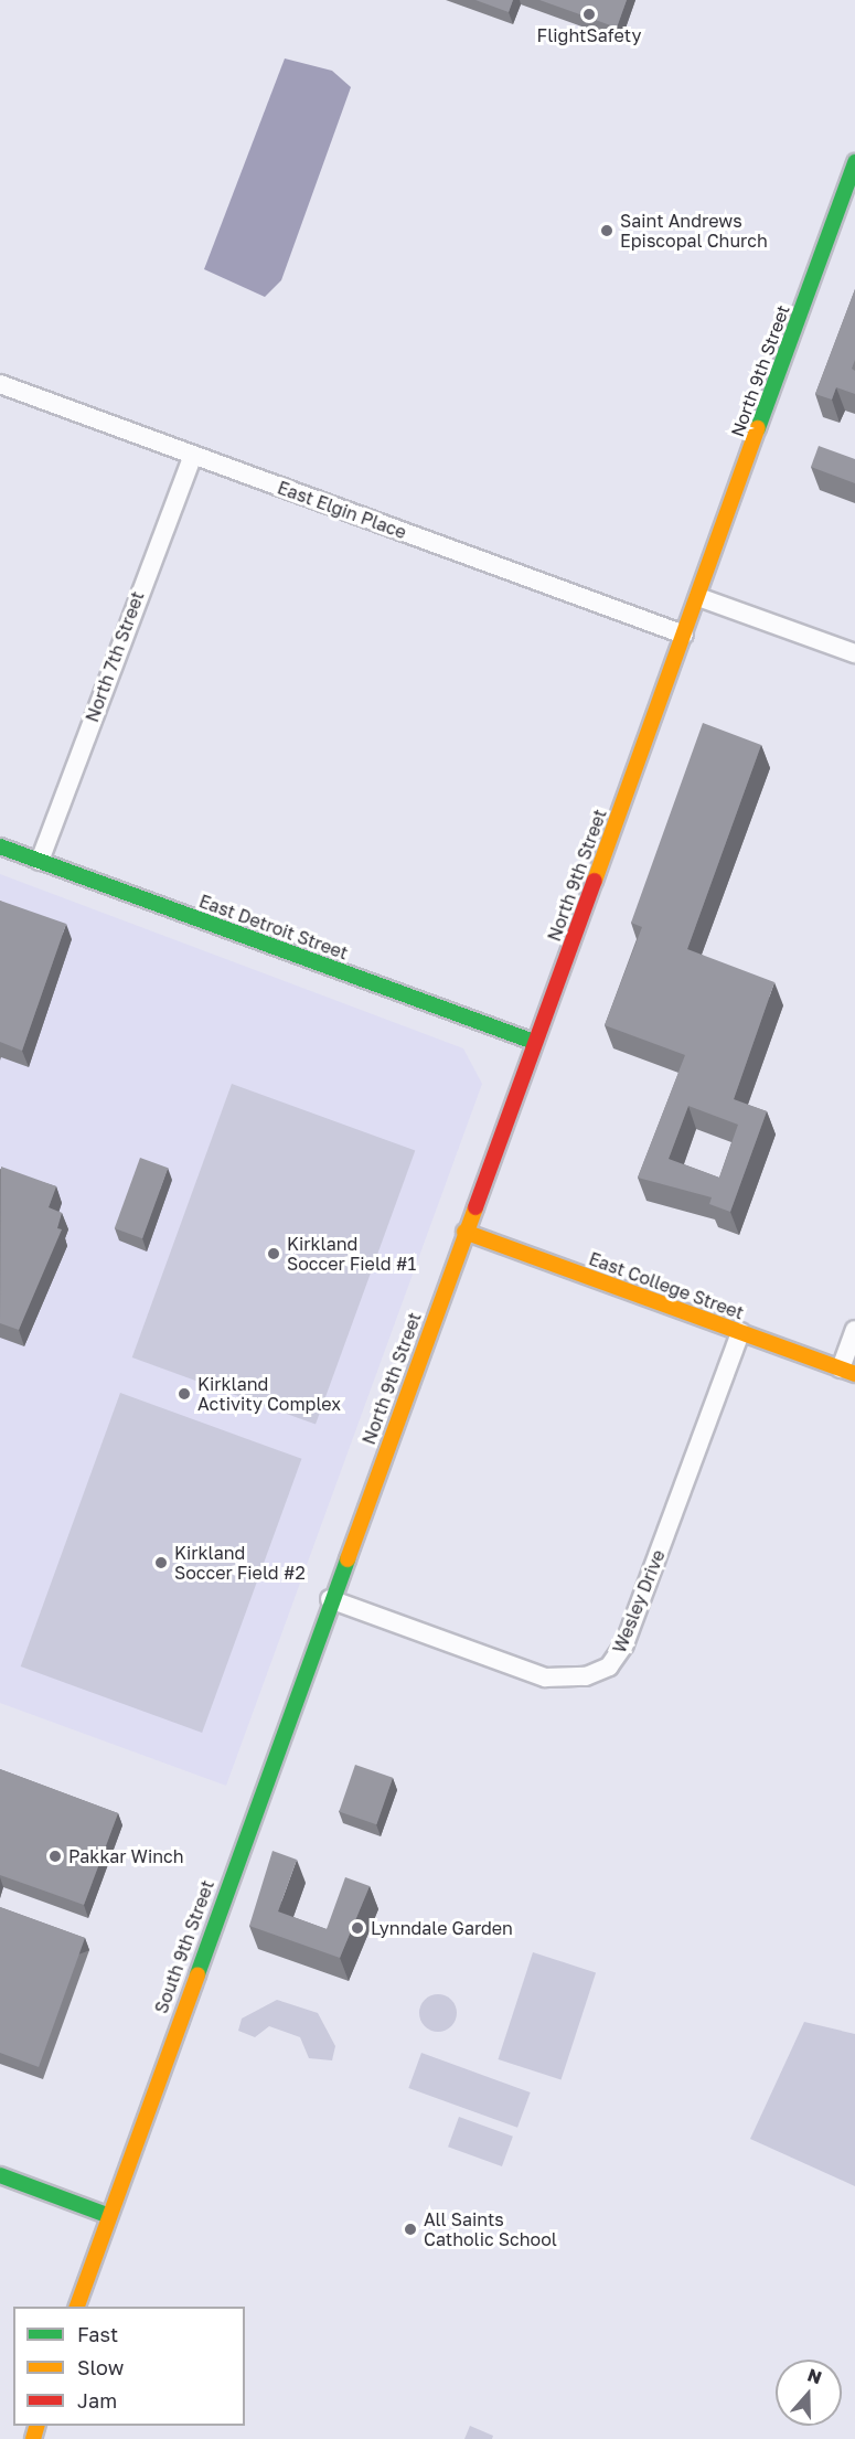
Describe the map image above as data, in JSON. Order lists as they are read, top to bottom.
{
  "streets": {
    "main road": [
      "North 9th Street",
      "East Detroit Street",
      "East College Street",
      "South 9th Street"
    ],
    "street": ["East Elgin Place", "North 7th Street", "Wesley Drive"]
  },
  "crossings": [
    ["North 9th Street", "East Elgin Place"],
    ["North 9th Street", "East Detroit Street"],
    ["North 9th Street", "East College Street"],
    ["North 9th Street", "Wesley Drive"],
    ["North 9th Street", "South 9th Street"],
    ["East Elgin Place", "North 7th Street"],
    ["North 7th Street", "East Detroit Street"],
    ["East College Street", "Wesley Drive"],
    ["Wesley Drive", "South 9th Street"]
  ],
  "places": [
    "FlightSafety",
    "Saint Andrews Episcopal Church",
    "Kirkland Soccer Field #1",
    "Kirkland Activity Complex",
    "Kirkland Soccer Field #2",
    "Pakkar Winch",
    "Lynndale Garden",
    "All Saints Catholic School"
  ],
  "legend": ["Fast", "Slow", "Jam"],
  "north": "top"
}
